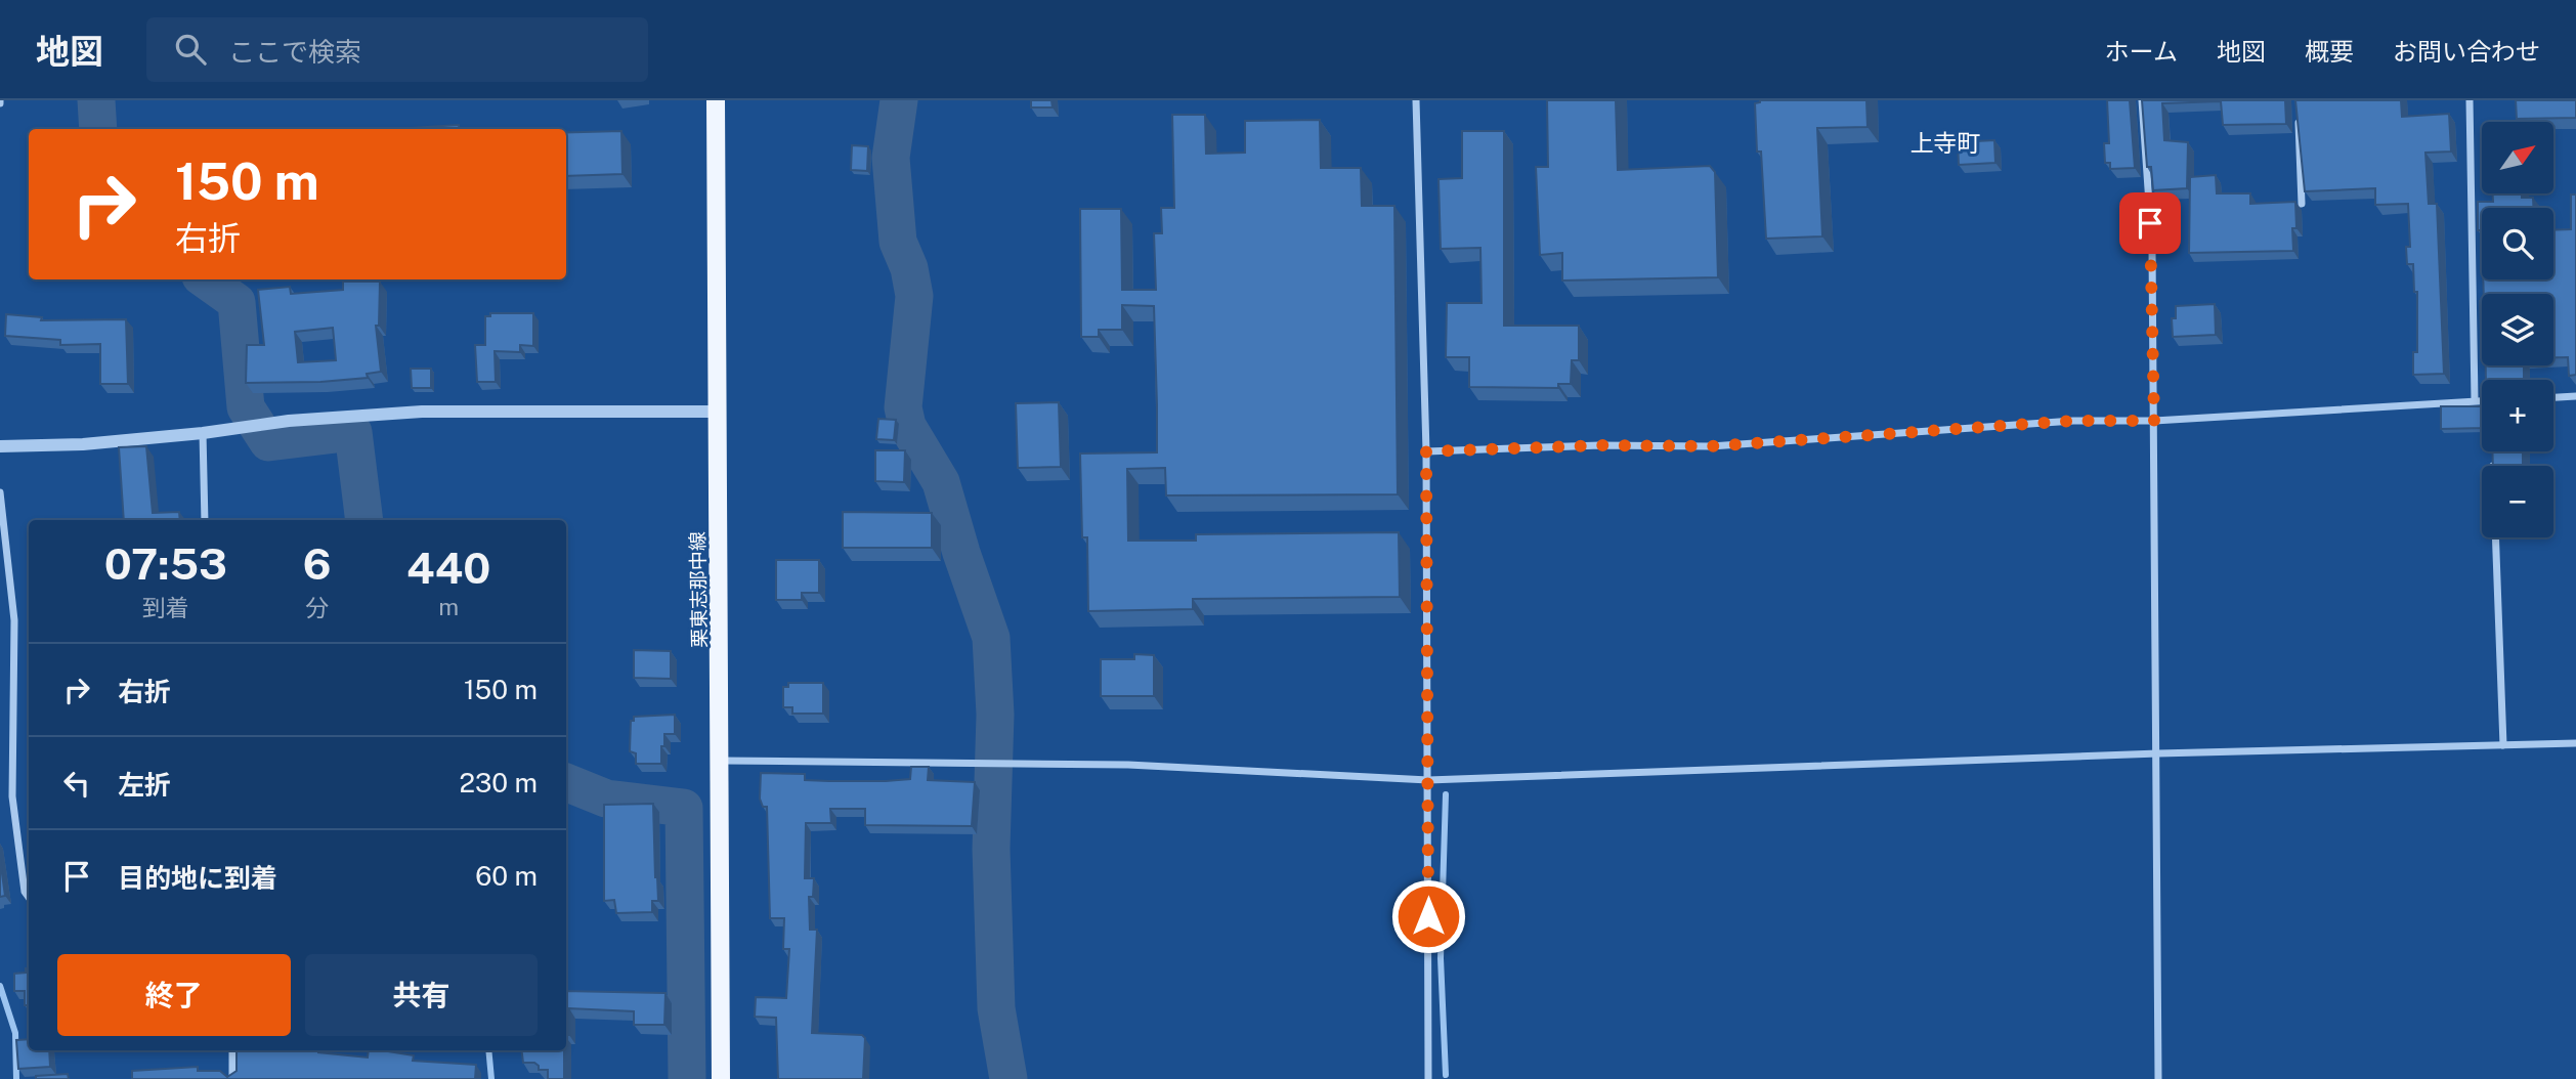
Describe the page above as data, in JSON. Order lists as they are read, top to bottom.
{
  "streets": {
    "main road": ["栗東志那中線"]
  },
  "districts": ["上寺町"],
  "north": "top right",
  "page": {
    "header": "地図",
    "search": "ここで検索",
    "nav": [
      "ホーム",
      "地図",
      "概要",
      "お問い合わせ"
    ],
    "map_buttons": ["+", "−"],
    "turn": ["150 m", "右折"],
    "eta": [
      "07:53",
      "到着",
      "6",
      "分",
      "440",
      "m"
    ],
    "list": [
      {
        "name": "右折",
        "value": "150 m"
      },
      {
        "name": "左折",
        "value": "230 m"
      },
      {
        "name": "目的地に到着",
        "value": "60 m"
      }
    ],
    "buttons": ["終了", "共有"]
  }
}
